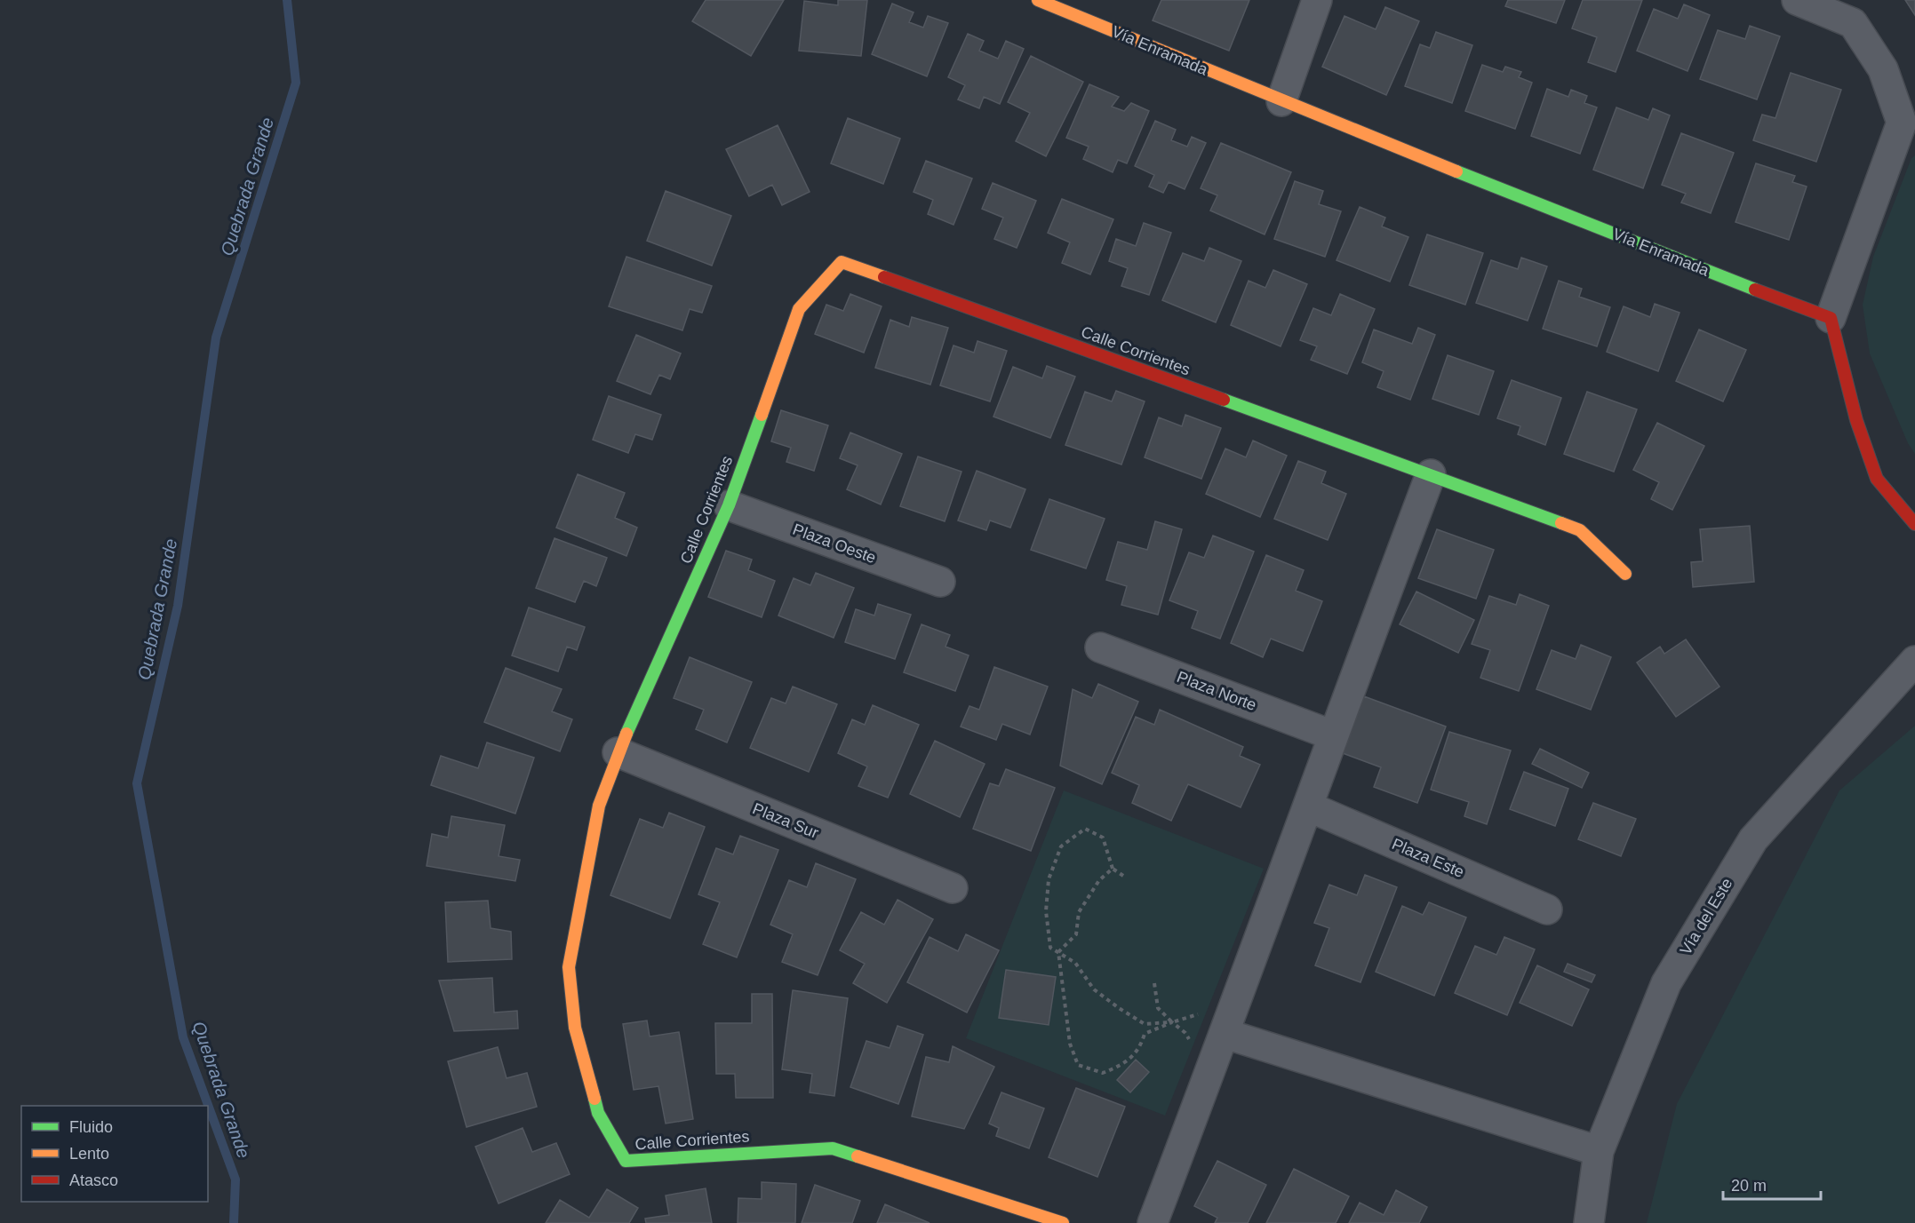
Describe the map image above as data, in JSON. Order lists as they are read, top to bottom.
{
  "streets": {
    "street": [
      "Vía Enramada",
      "Calle Corrientes",
      "Plaza Oeste",
      "Plaza Norte",
      "Plaza Sur",
      "Plaza Este",
      "Vía del Este"
    ]
  },
  "crossings": [
    ["Calle Corrientes", "Plaza Oeste"],
    ["Calle Corrientes", "Plaza Sur"]
  ],
  "water": ["Quebrada Grande"],
  "legend": ["Fluido", "Lento", "Atasco"],
  "scale_bar": "20 m"
}
